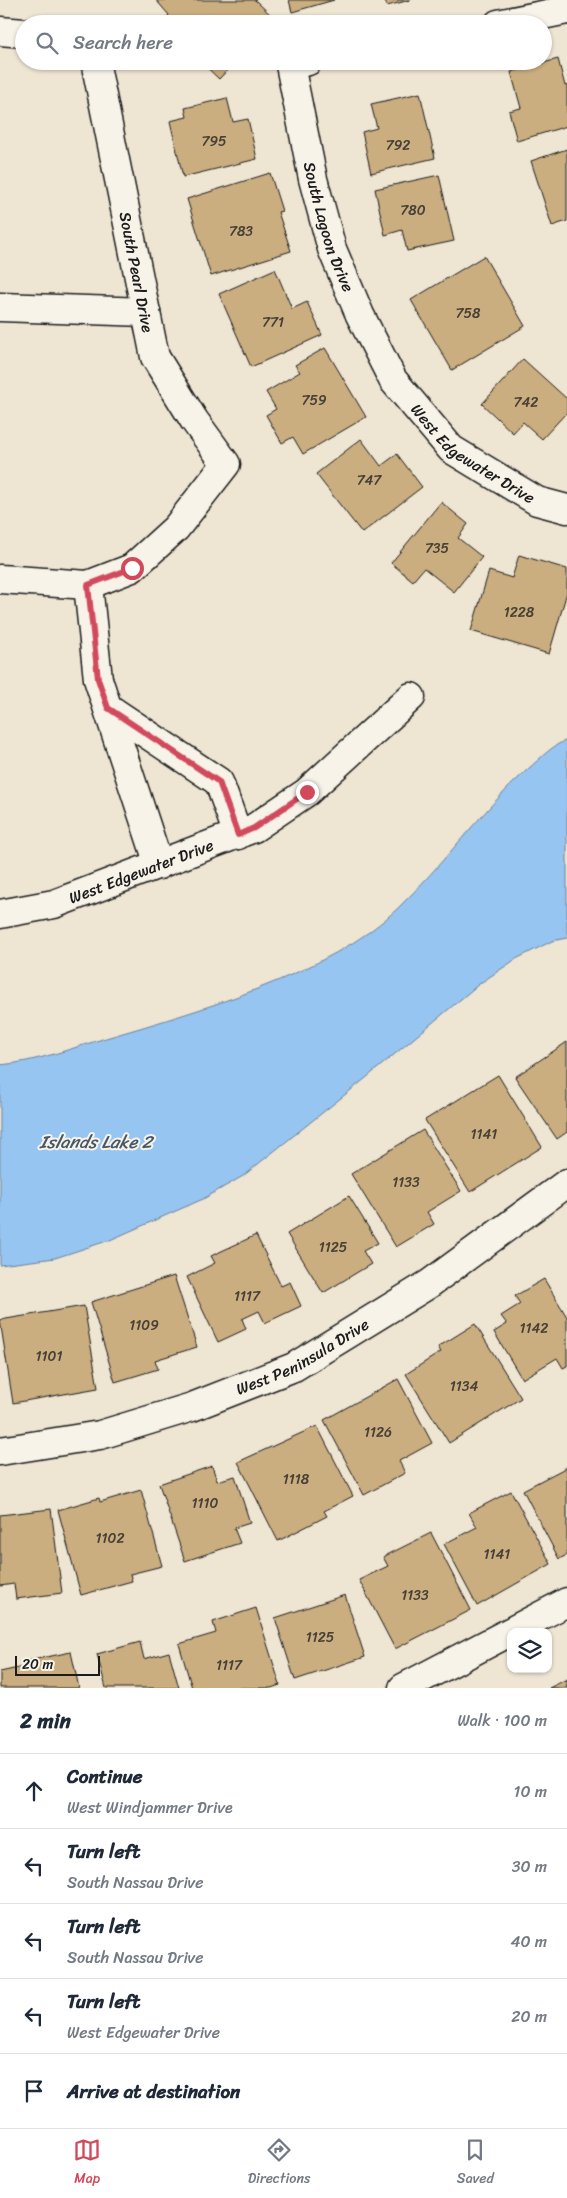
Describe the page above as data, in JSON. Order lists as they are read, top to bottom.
{
  "streets": {
    "street": [
      "South Lagoon Drive",
      "South Pearl Drive",
      "West Edgewater Drive",
      "West Peninsula Drive"
    ]
  },
  "crossings": [
    ["South Lagoon Drive", "West Edgewater Drive"]
  ],
  "water": ["Islands Lake 2"],
  "house_numbers": [
    "795",
    "792",
    "780",
    "783",
    "758",
    "771",
    "759",
    "742",
    "747",
    "735",
    "1228",
    "1141",
    "1133",
    "1125",
    "1117",
    "1109",
    "1142",
    "1101",
    "1134",
    "1126",
    "1118",
    "1110",
    "1102",
    "1141",
    "1133",
    "1125",
    "1117"
  ],
  "scale_bar": "20 m",
  "page": {
    "search": "Search here",
    "scale": "20 m",
    "heading": ["2 min", "Walk · 100 m"],
    "list": [
      ["Continue", "West Windjammer Drive", "10 m"],
      ["Turn left", "South Nassau Drive", "30 m"],
      ["Turn left", "South Nassau Drive", "40 m"],
      ["Turn left", "West Edgewater Drive", "20 m"],
      "Arrive at destination"
    ],
    "nav": ["Map", "Directions", "Saved"]
  }
}
